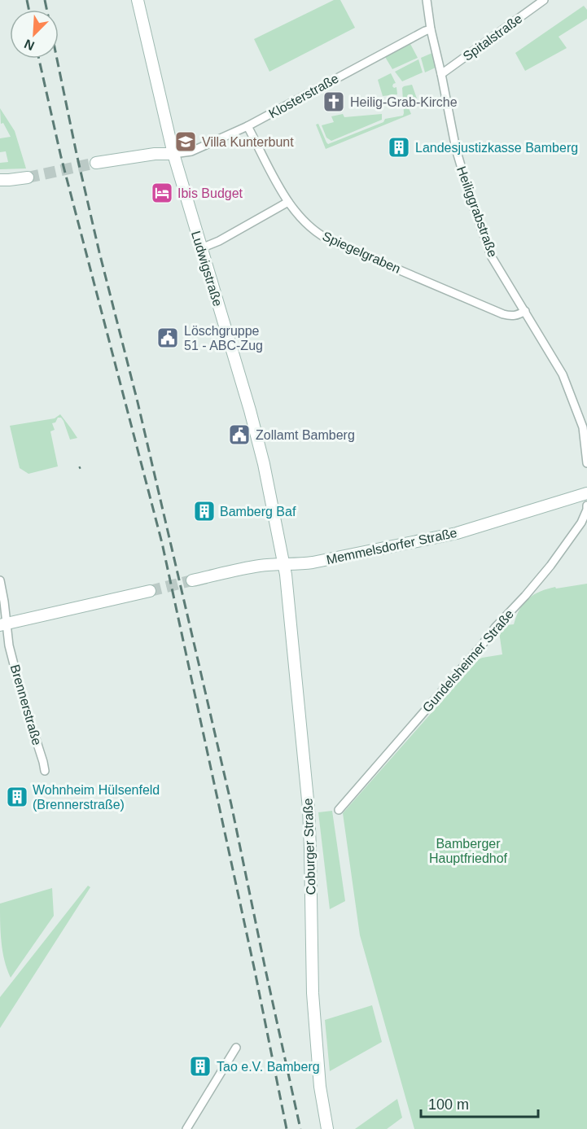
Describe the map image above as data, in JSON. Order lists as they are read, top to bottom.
{
  "streets": {
    "street": [
      "Spitalstraße",
      "Klosterstraße",
      "Heiliggrabstraße",
      "Spiegelgraben",
      "Ludwigstraße",
      "Memmelsdorfer Straße",
      "Gundelsheimer Straße",
      "Brennerstraße",
      "Coburger Straße"
    ]
  },
  "crossings": [
    ["Spitalstraße", "Heiliggrabstraße"],
    ["Klosterstraße", "Heiliggrabstraße"],
    ["Klosterstraße", "Spiegelgraben"],
    ["Klosterstraße", "Ludwigstraße"],
    ["Heiliggrabstraße", "Spiegelgraben"],
    ["Ludwigstraße", "Memmelsdorfer Straße"],
    ["Ludwigstraße", "Coburger Straße"],
    ["Memmelsdorfer Straße", "Coburger Straße"]
  ],
  "parks": ["Bamberger Hauptfriedhof"],
  "places": {
    "church": ["Heilig-Grab-Kirche"],
    "school or university": ["Villa Kunterbunt"],
    "building": [
      "Landesjustizkasse Bamberg",
      "Bamberg Baf",
      "Wohnheim Hülsenfeld (Brennerstraße)",
      "Tao e.V. Bamberg"
    ],
    "hotel": ["Ibis Budget"],
    "public building": ["Löschgruppe 51 - ABC-Zug", "Zollamt Bamberg"]
  },
  "scale_bar": "100 m",
  "north": "bottom left"
}
